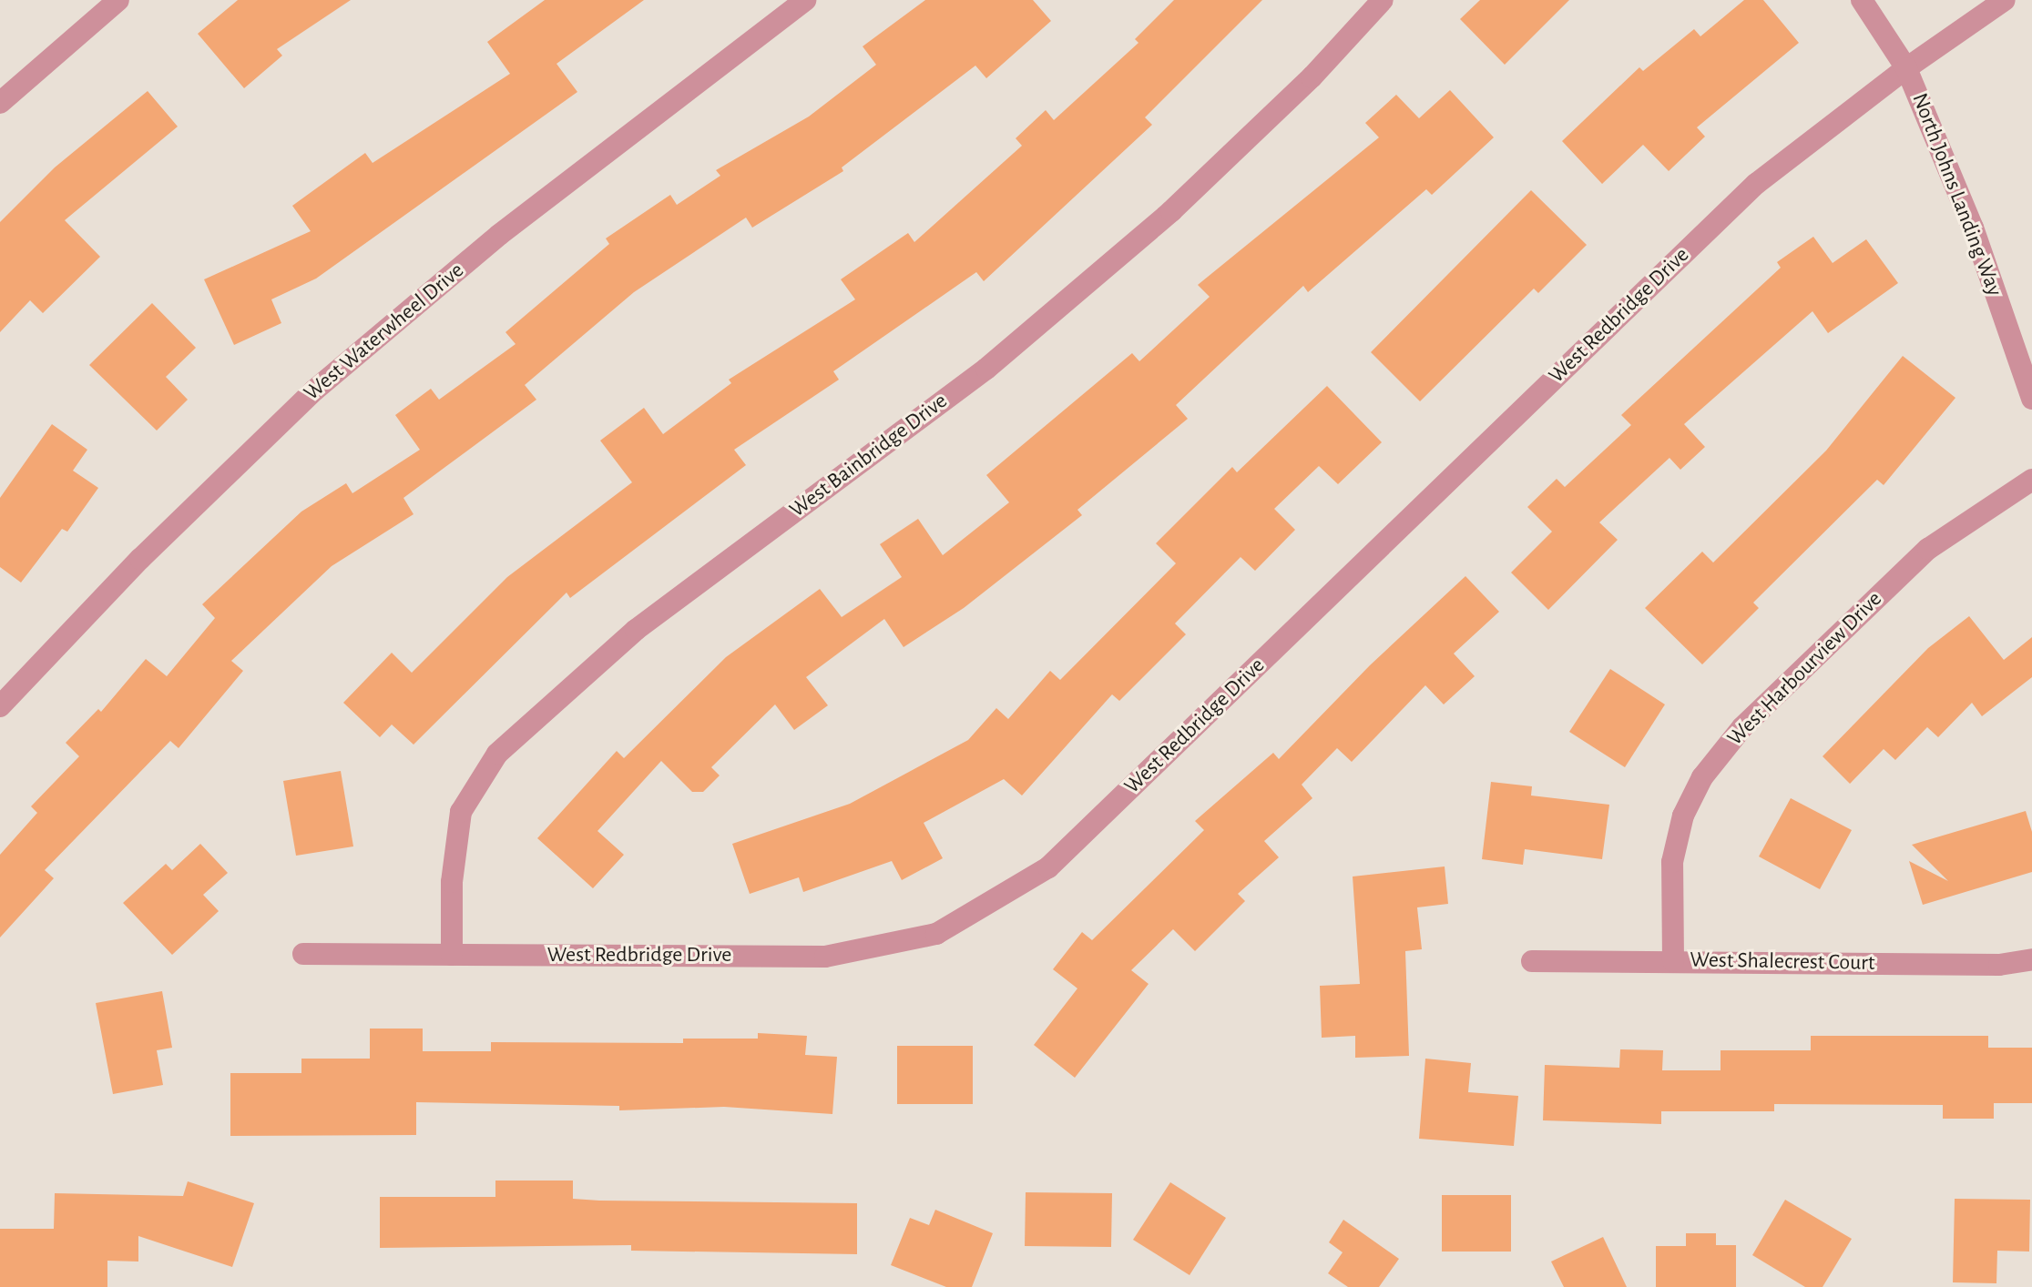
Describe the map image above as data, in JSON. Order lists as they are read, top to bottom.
{
  "streets": {
    "street": [
      "North Johns Landing Way",
      "West Redbridge Drive",
      "West Waterwheel Drive",
      "West Bainbridge Drive",
      "West Harbourview Drive",
      "West Shalecrest Court"
    ]
  },
  "crossings": [
    ["North Johns Landing Way", "West Redbridge Drive"],
    ["West Redbridge Drive", "West Bainbridge Drive"],
    ["West Harbourview Drive", "West Shalecrest Court"]
  ]
}
